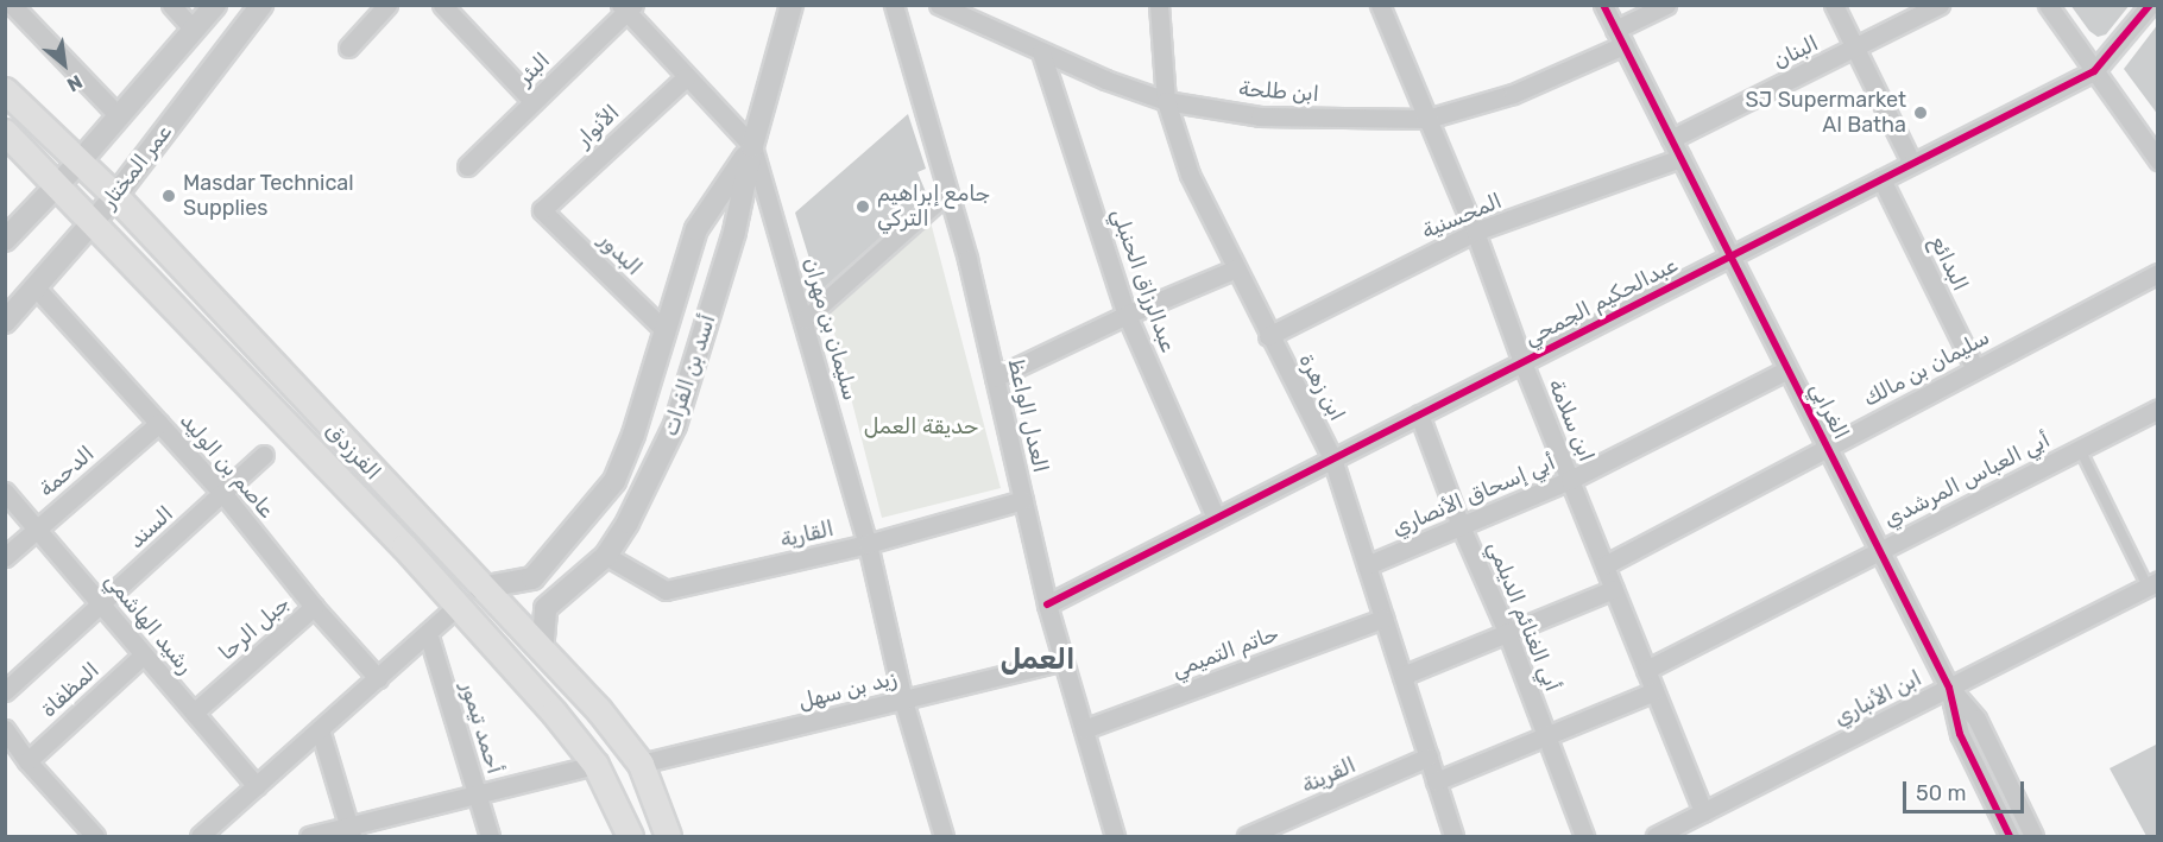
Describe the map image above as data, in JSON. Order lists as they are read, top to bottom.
{
  "streets": {
    "main road": ["الفرزدق"],
    "street": [
      "البنان",
      "البئر",
      "ابن طلحة",
      "الأنوار",
      "عمر المختار",
      "المحسنية",
      "البدور",
      "البدائع",
      "عبدالرزاق الحنبلي",
      "عبدالحكيم الجمحي",
      "سليمان بن مهران",
      "سليمان بن مالك",
      "أسد بن الفرات",
      "ابن زهرة",
      "الغرابي",
      "العدل الواعظ",
      "ابن سلامة",
      "عاصم بن الوليد",
      "الدحمة",
      "أبي العباس المرشدي",
      "أبي إسحاق الأنصاري",
      "السند",
      "القارية",
      "أبي الغنائم الديلمي",
      "رشيد الهاشمي",
      "جبل الرحا",
      "حاتم التميمي",
      "المظفاة",
      "زيد بن سهل",
      "ابن الأنباري",
      "أحمد تيمور",
      "القرينة"
    ]
  },
  "crossings": [
    ["البنان", "الغرابي"],
    ["البئر", "سليمان بن مهران"],
    ["ابن طلحة", "عبدالرزاق الحنبلي"],
    ["ابن طلحة", "ابن زهرة"],
    ["ابن طلحة", "الغرابي"],
    ["ابن طلحة", "ابن سلامة"],
    ["الأنوار", "البدور"],
    ["الأنوار", "سليمان بن مهران"],
    ["عمر المختار", "الفرزدق"],
    ["عمر المختار", "عاصم بن الوليد"],
    ["المحسنية", "ابن زهرة"],
    ["المحسنية", "الغرابي"],
    ["المحسنية", "ابن سلامة"],
    ["البدور", "أسد بن الفرات"],
    ["البدائع", "عبدالحكيم الجمحي"],
    ["البدائع", "سليمان بن مالك"],
    ["عبدالرزاق الحنبلي", "عبدالحكيم الجمحي"],
    ["عبدالحكيم الجمحي", "ابن زهرة"],
    ["عبدالحكيم الجمحي", "الغرابي"],
    ["عبدالحكيم الجمحي", "العدل الواعظ"],
    ["عبدالحكيم الجمحي", "ابن سلامة"],
    ["عبدالحكيم الجمحي", "أبي الغنائم الديلمي"],
    ["سليمان بن مهران", "أسد بن الفرات"],
    ["سليمان بن مهران", "القارية"],
    ["سليمان بن مهران", "زيد بن سهل"],
    ["سليمان بن مالك", "الغرابي"],
    ["سليمان بن مالك", "ابن سلامة"],
    ["أسد بن الفرات", "الفرزدق"],
    ["أسد بن الفرات", "القارية"],
    ["ابن زهرة", "أبي إسحاق الأنصاري"],
    ["ابن زهرة", "حاتم التميمي"],
    ["ابن زهرة", "القرينة"],
    ["الغرابي", "أبي العباس المرشدي"],
    ["الغرابي", "أبي إسحاق الأنصاري"],
    ["الغرابي", "ابن الأنباري"],
    ["العدل الواعظ", "القارية"],
    ["العدل الواعظ", "حاتم التميمي"],
    ["العدل الواعظ", "زيد بن سهل"],
    ["ابن سلامة", "أبي العباس المرشدي"],
    ["ابن سلامة", "أبي إسحاق الأنصاري"],
    ["ابن سلامة", "ابن الأنباري"],
    ["الفرزدق", "زيد بن سهل"],
    ["عاصم بن الوليد", "الدحمة"],
    ["عاصم بن الوليد", "السند"],
    ["عاصم بن الوليد", "جبل الرحا"],
    ["الدحمة", "رشيد الهاشمي"],
    ["أبي إسحاق الأنصاري", "أبي الغنائم الديلمي"],
    ["السند", "رشيد الهاشمي"],
    ["رشيد الهاشمي", "جبل الرحا"],
    ["رشيد الهاشمي", "المظفاة"]
  ],
  "districts": ["العمل"],
  "parks": ["حديقة العمل"],
  "places": ["SJ Supermarket Al Batha", "Masdar Technical Supplies", "جامع إبراهيم التركي"],
  "scale_bar": "50 m",
  "north": "bottom right"
}
